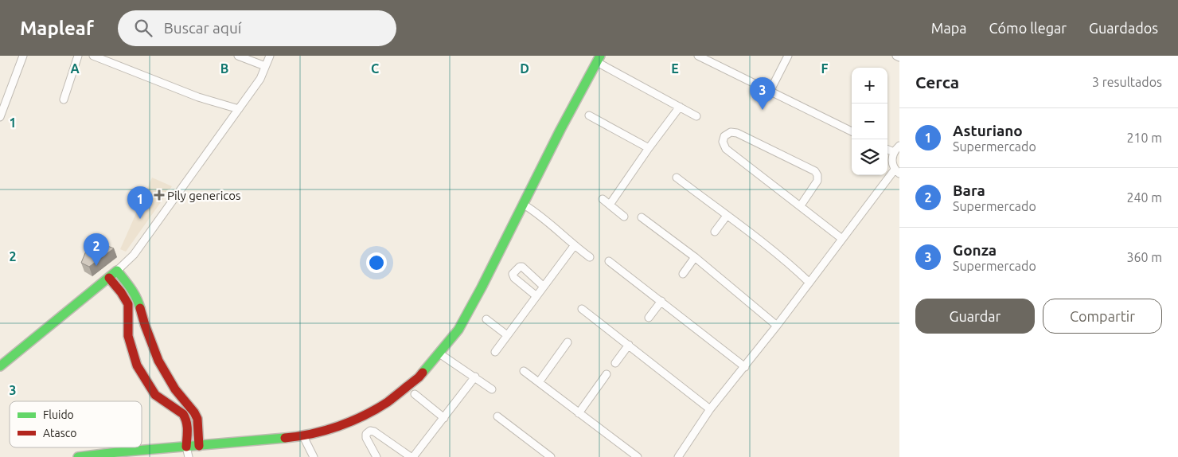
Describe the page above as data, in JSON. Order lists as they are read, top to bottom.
{
  "places": {
    "health": ["Pily genericos"]
  },
  "legend": ["Fluido", "Atasco"],
  "page": {
    "header": "Mapleaf",
    "search": "Buscar aquí",
    "nav": ["Mapa", "Cómo llegar", "Guardados"],
    "heading": ["Cerca", "3 resultados"],
    "map_buttons": ["+", "−"],
    "pins": ["3", "1", "2"],
    "list": [
      {
        "mark": "1",
        "name": "Asturiano",
        "note": "Supermercado",
        "value": "210 m"
      },
      {
        "mark": "2",
        "name": "Bara",
        "note": "Supermercado",
        "value": "240 m"
      },
      {
        "mark": "3",
        "name": "Gonza",
        "note": "Supermercado",
        "value": "360 m"
      }
    ],
    "buttons": ["Guardar", "Compartir"]
  },
  "grid": {
    "columns": [
      "A",
      "B",
      "C",
      "D",
      "E",
      "F"
    ],
    "rows": ["1", "2", "3"]
  }
}
